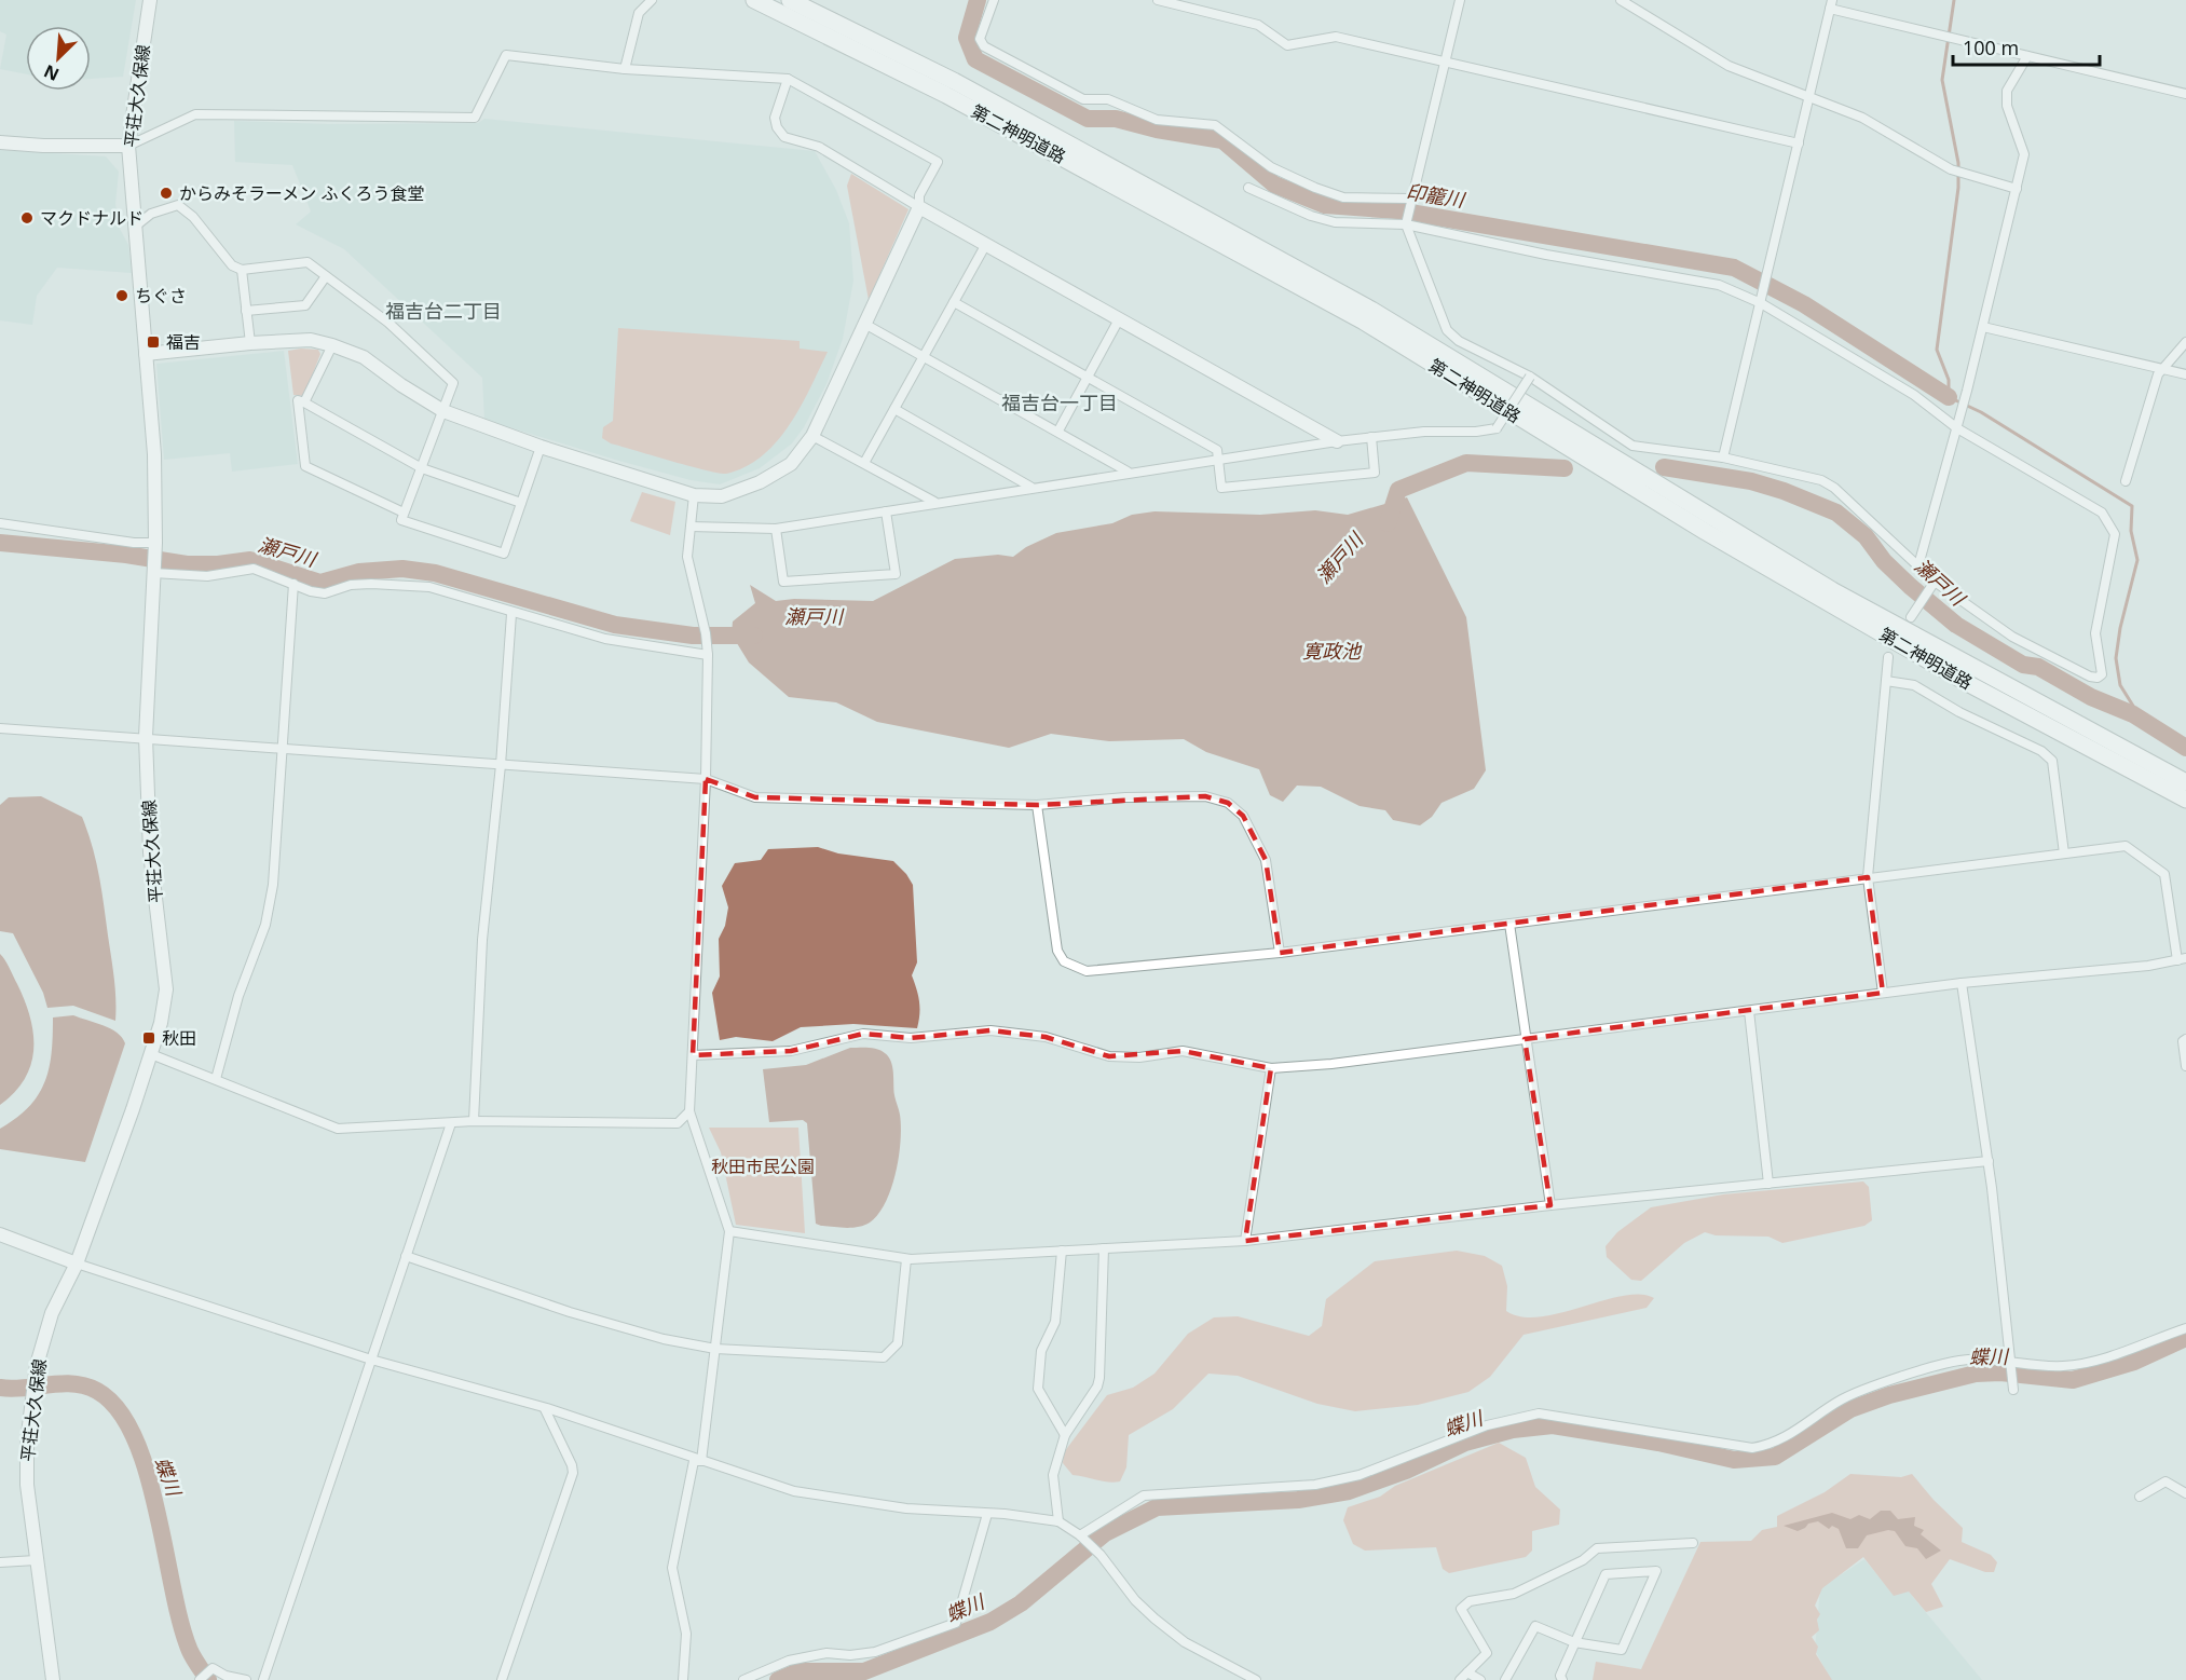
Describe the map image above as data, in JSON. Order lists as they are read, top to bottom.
{
  "streets": {
    "highway": ["第二神明道路"],
    "main road": ["平荘大久保線"]
  },
  "districts": ["福吉台二丁目", "福吉台一丁目"],
  "water": [
    "印籠川",
    "瀬戸川",
    "寛政池",
    "蝶川"
  ],
  "parks": ["秋田市民公園"],
  "places": {
    "other": ["からみそラーメン ふくろう食堂", "マクドナルド", "ちぐさ"],
    "transit": ["福吉", "秋田"]
  },
  "scale_bar": "100 m",
  "north": "bottom left"
}
